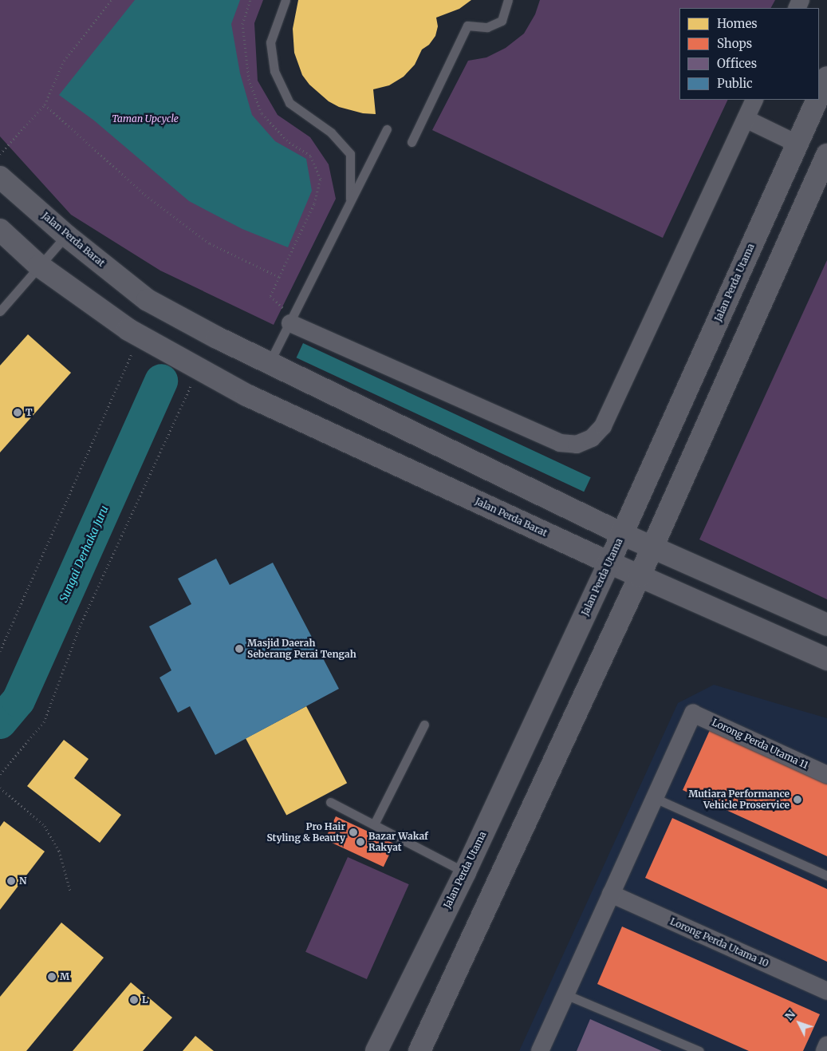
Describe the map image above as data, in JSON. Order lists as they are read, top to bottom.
{
  "streets": {
    "street": [
      "Jalan Perda Barat",
      "Jalan Perda Utama",
      "Lorong Perda Utama 11",
      "Lorong Perda Utama 10"
    ]
  },
  "crossings": [
    ["Jalan Perda Barat", "Jalan Perda Utama"]
  ],
  "water": ["Sungai Derhaka Juru"],
  "parks": ["Taman Upcycle"],
  "places": [
    "T",
    "Masjid Daerah Seberang Perai Tengah",
    "Mutiara Performance Vehicle Proservice",
    "Pro Hair Styling & Beauty",
    "Bazar Wakaf Rakyat",
    "N",
    "M",
    "L"
  ],
  "legend": [
    "Homes",
    "Shops",
    "Offices",
    "Public"
  ],
  "north": "top left"
}
